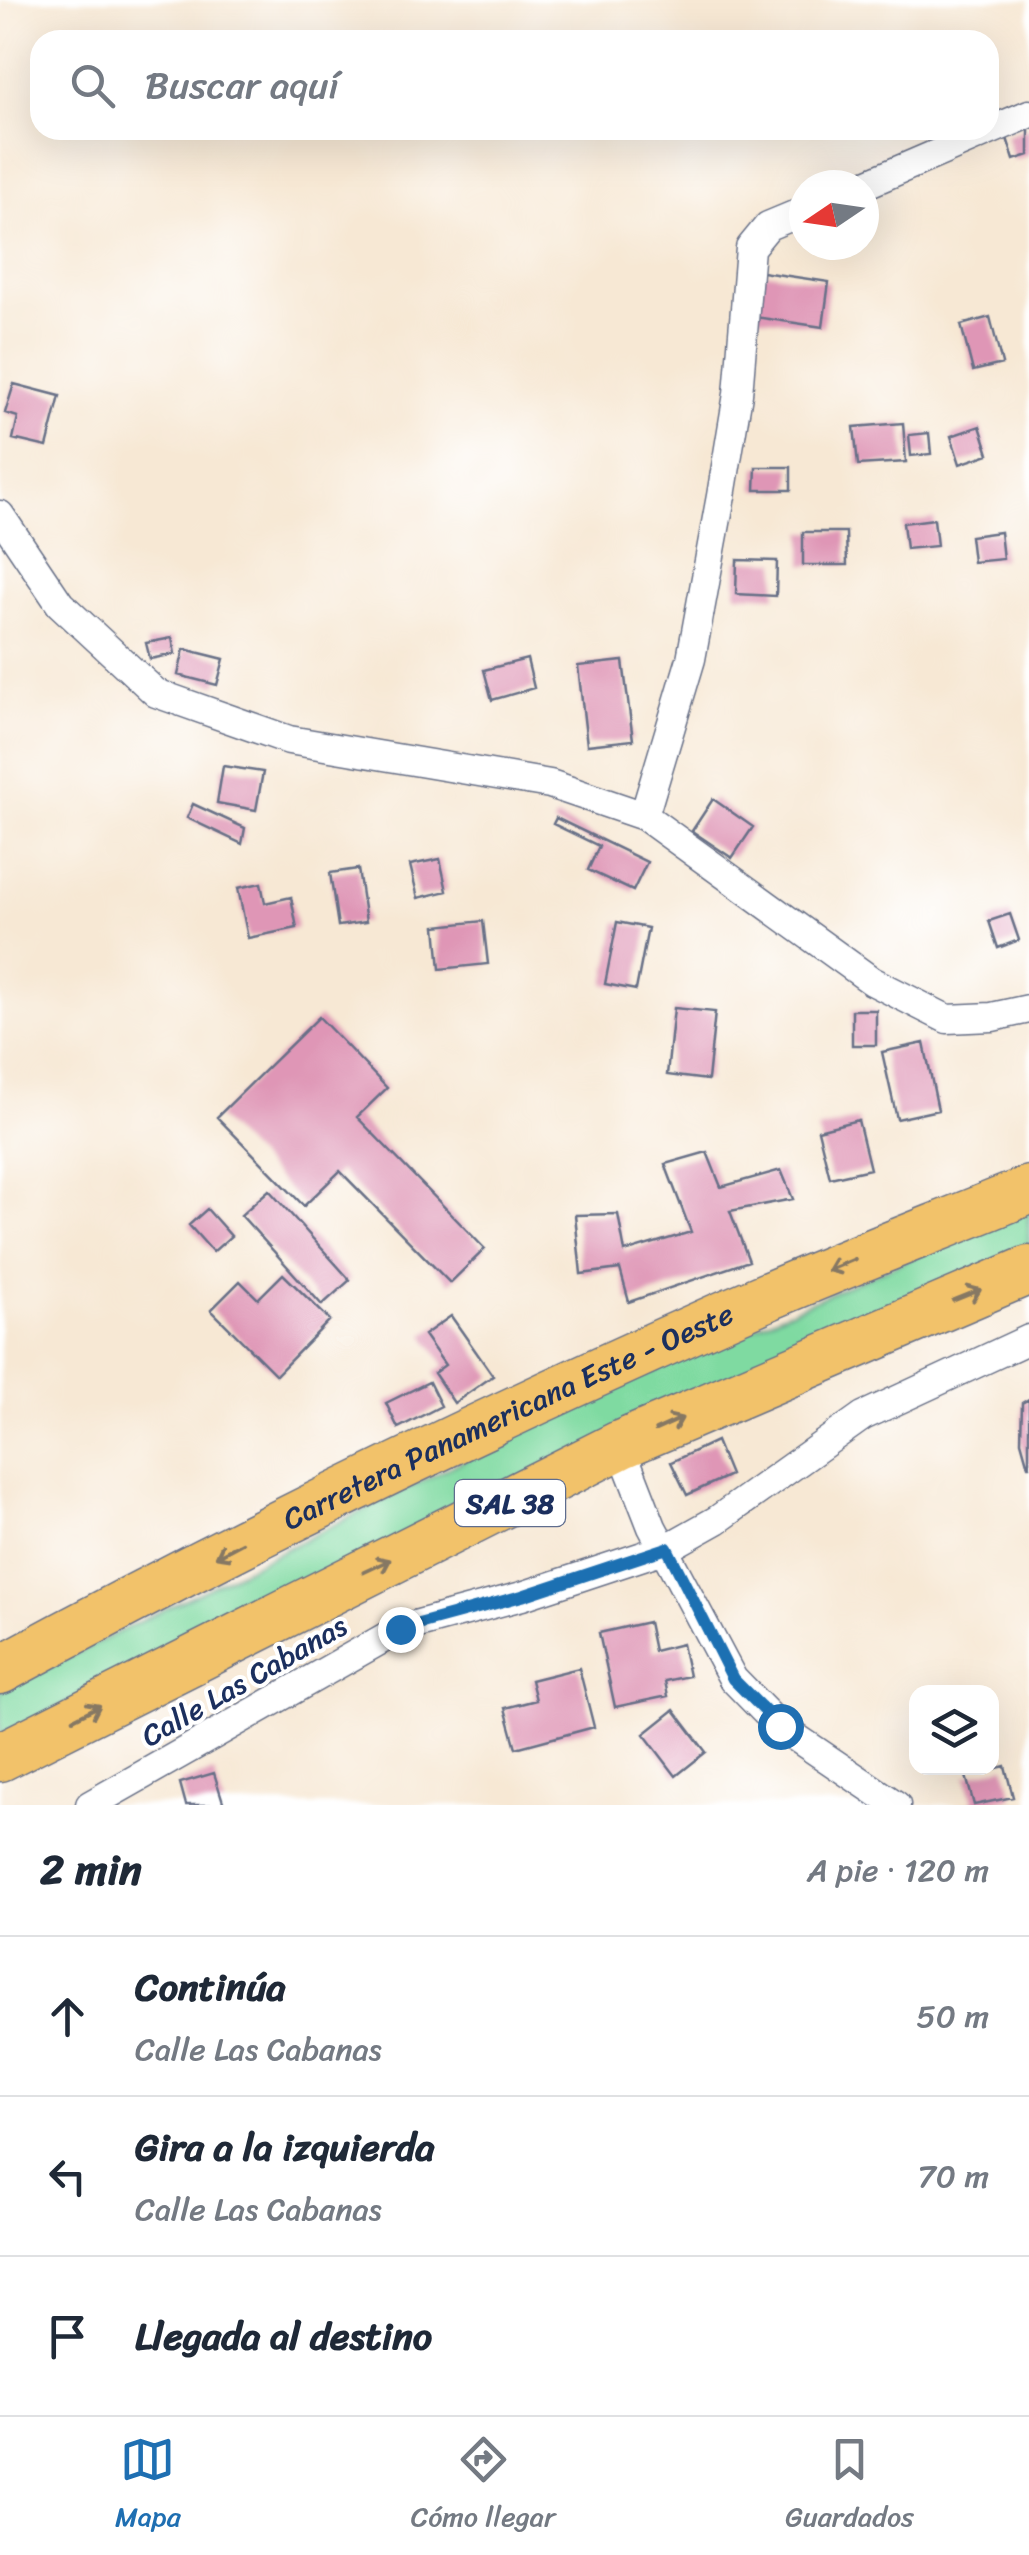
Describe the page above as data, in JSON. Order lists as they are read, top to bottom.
{
  "streets": {
    "highway": ["Carretera Panamericana Este - Oeste", "SAL 38"],
    "street": ["Calle Las Cabanas"]
  },
  "north": "left",
  "page": {
    "search": "Buscar aquí",
    "heading": ["2 min", "A pie · 120 m"],
    "list": [
      ["Continúa", "Calle Las Cabanas", "50 m"],
      ["Gira a la izquierda", "Calle Las Cabanas", "70 m"],
      "Llegada al destino"
    ],
    "nav": ["Mapa", "Cómo llegar", "Guardados"]
  }
}
